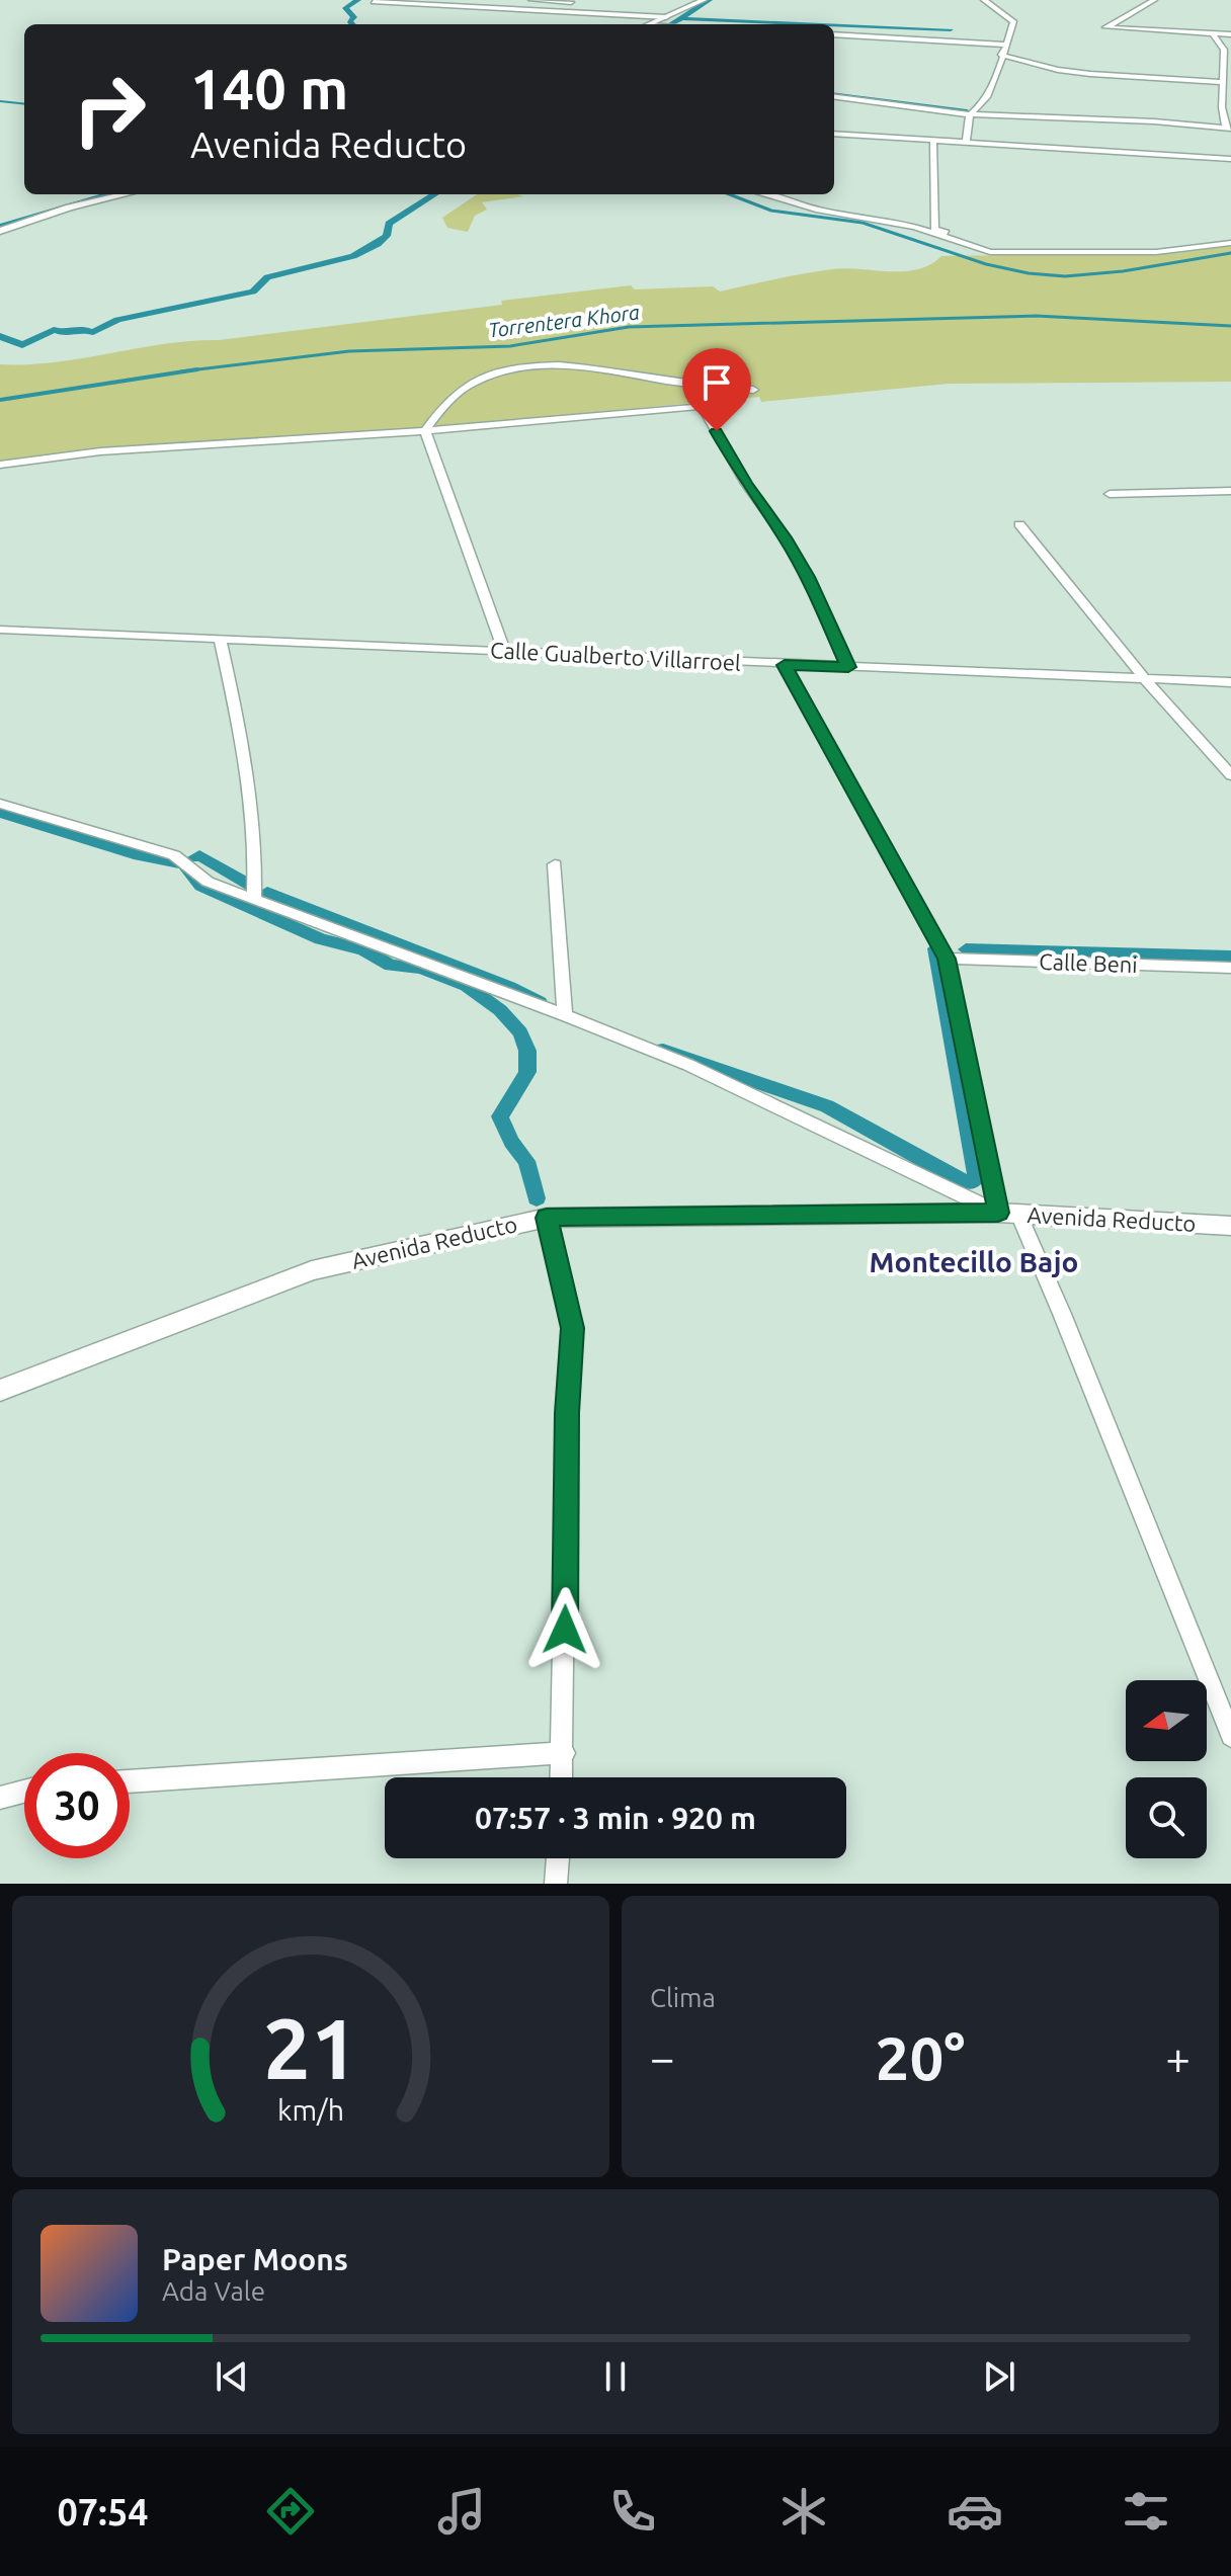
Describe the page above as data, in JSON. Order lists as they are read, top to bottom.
{
  "streets": {
    "main road": ["Avenida Reducto"],
    "street": ["Calle Gualberto Villarroel", "Calle Beni"]
  },
  "districts": ["Montecillo Bajo"],
  "water": ["Torrentera Khora"],
  "north": "left",
  "page": {
    "turn": ["140 m", "Avenida Reducto"],
    "limit": "30",
    "trip": "07:57 · 3 min · 920 m",
    "tile": "Clima",
    "heat": ["−", "20°", "+"],
    "song": ["Paper Moons", "Ada Vale"],
    "tabs": "07:54",
    "gauge": ["21", "km/h"]
  }
}
